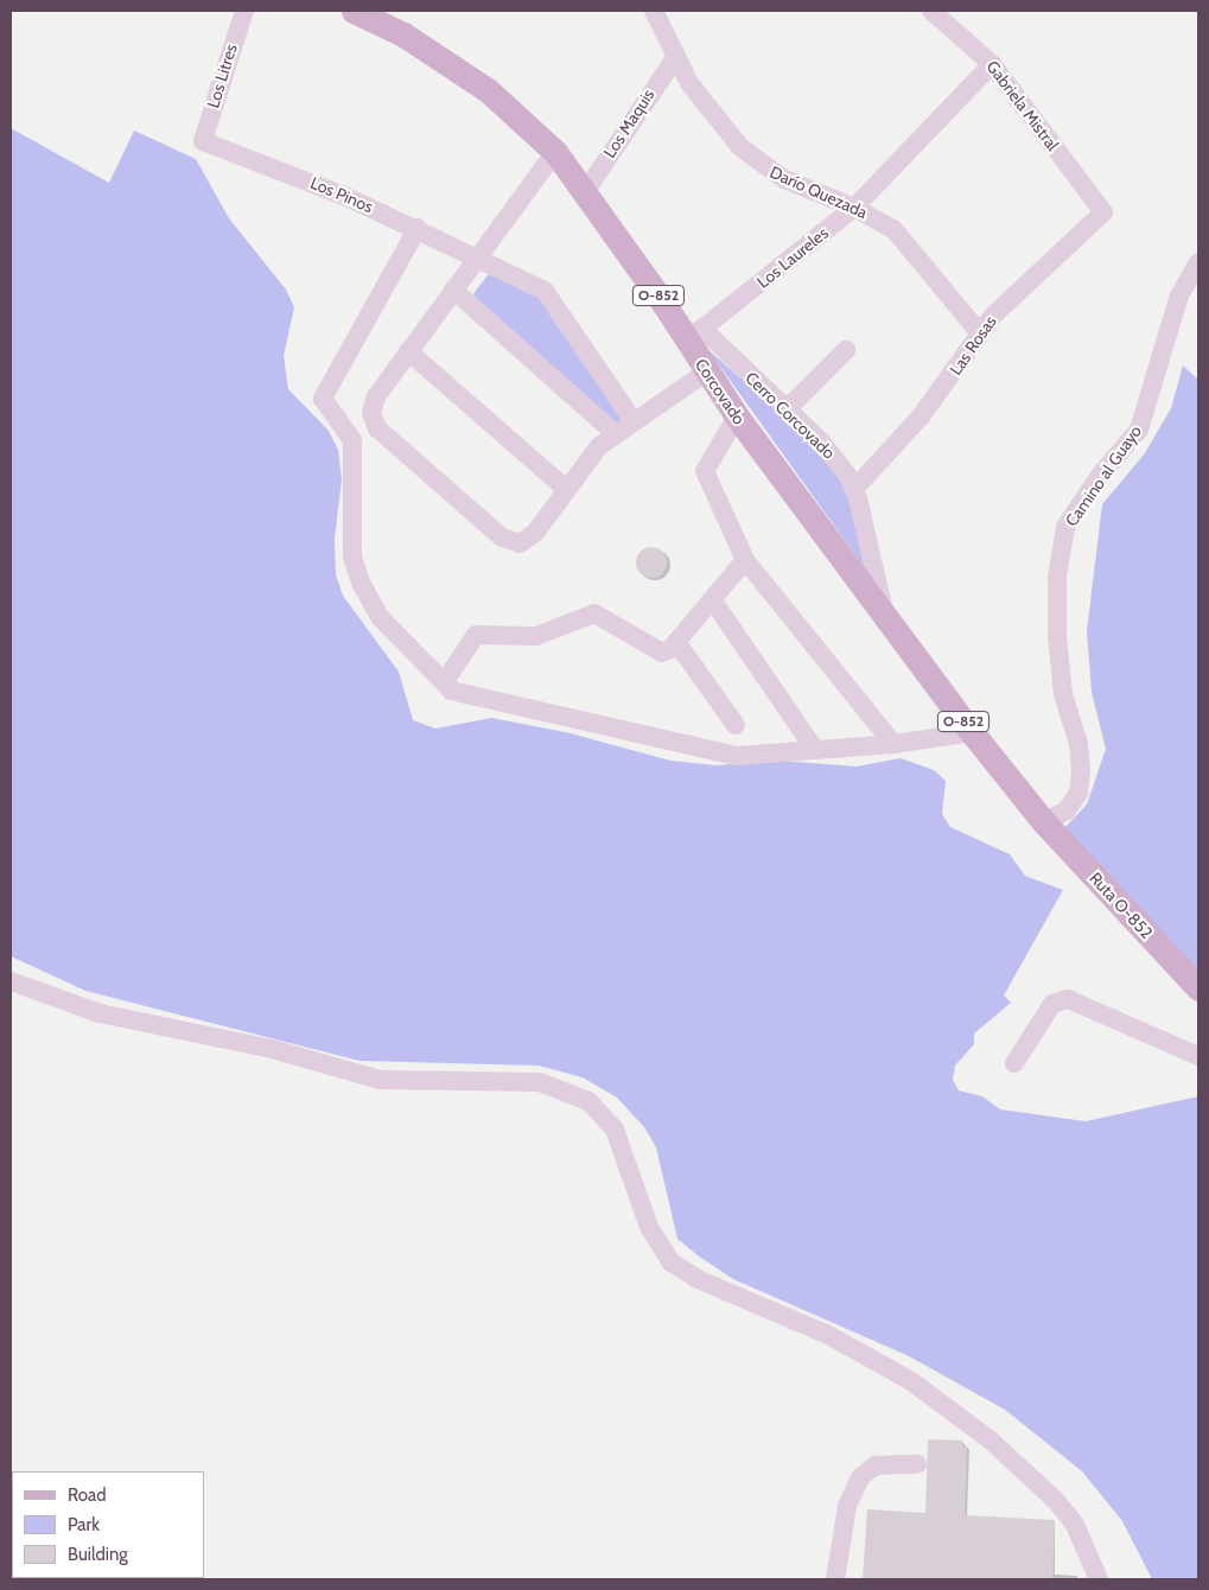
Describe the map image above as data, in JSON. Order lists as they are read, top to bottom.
{
  "streets": {
    "main road": ["O-852", "Corcovado", "Ruta O-852"],
    "street": [
      "Los Litres",
      "Gabriela Mistral",
      "Los Maquis",
      "Darío Quezada",
      "Los Pinos",
      "Los Laureles",
      "Las Rosas",
      "Cerro Corcovado",
      "Camino al Guayo"
    ]
  },
  "crossings": [
    ["Los Litres", "Los Pinos"],
    ["Gabriela Mistral", "Los Laureles"],
    ["Gabriela Mistral", "Las Rosas"],
    ["Los Maquis", "Darío Quezada"],
    ["Los Maquis", "Corcovado"],
    ["Darío Quezada", "Los Laureles"],
    ["Darío Quezada", "Las Rosas"],
    ["Los Laureles", "Corcovado"],
    ["Los Laureles", "Cerro Corcovado"],
    ["Las Rosas", "Cerro Corcovado"],
    ["Corcovado", "Cerro Corcovado"],
    ["Corcovado", "Camino al Guayo"],
    ["Corcovado", "Ruta O-852"],
    ["Camino al Guayo", "Ruta O-852"]
  ],
  "legend": ["Road", "Park", "Building"]
}
